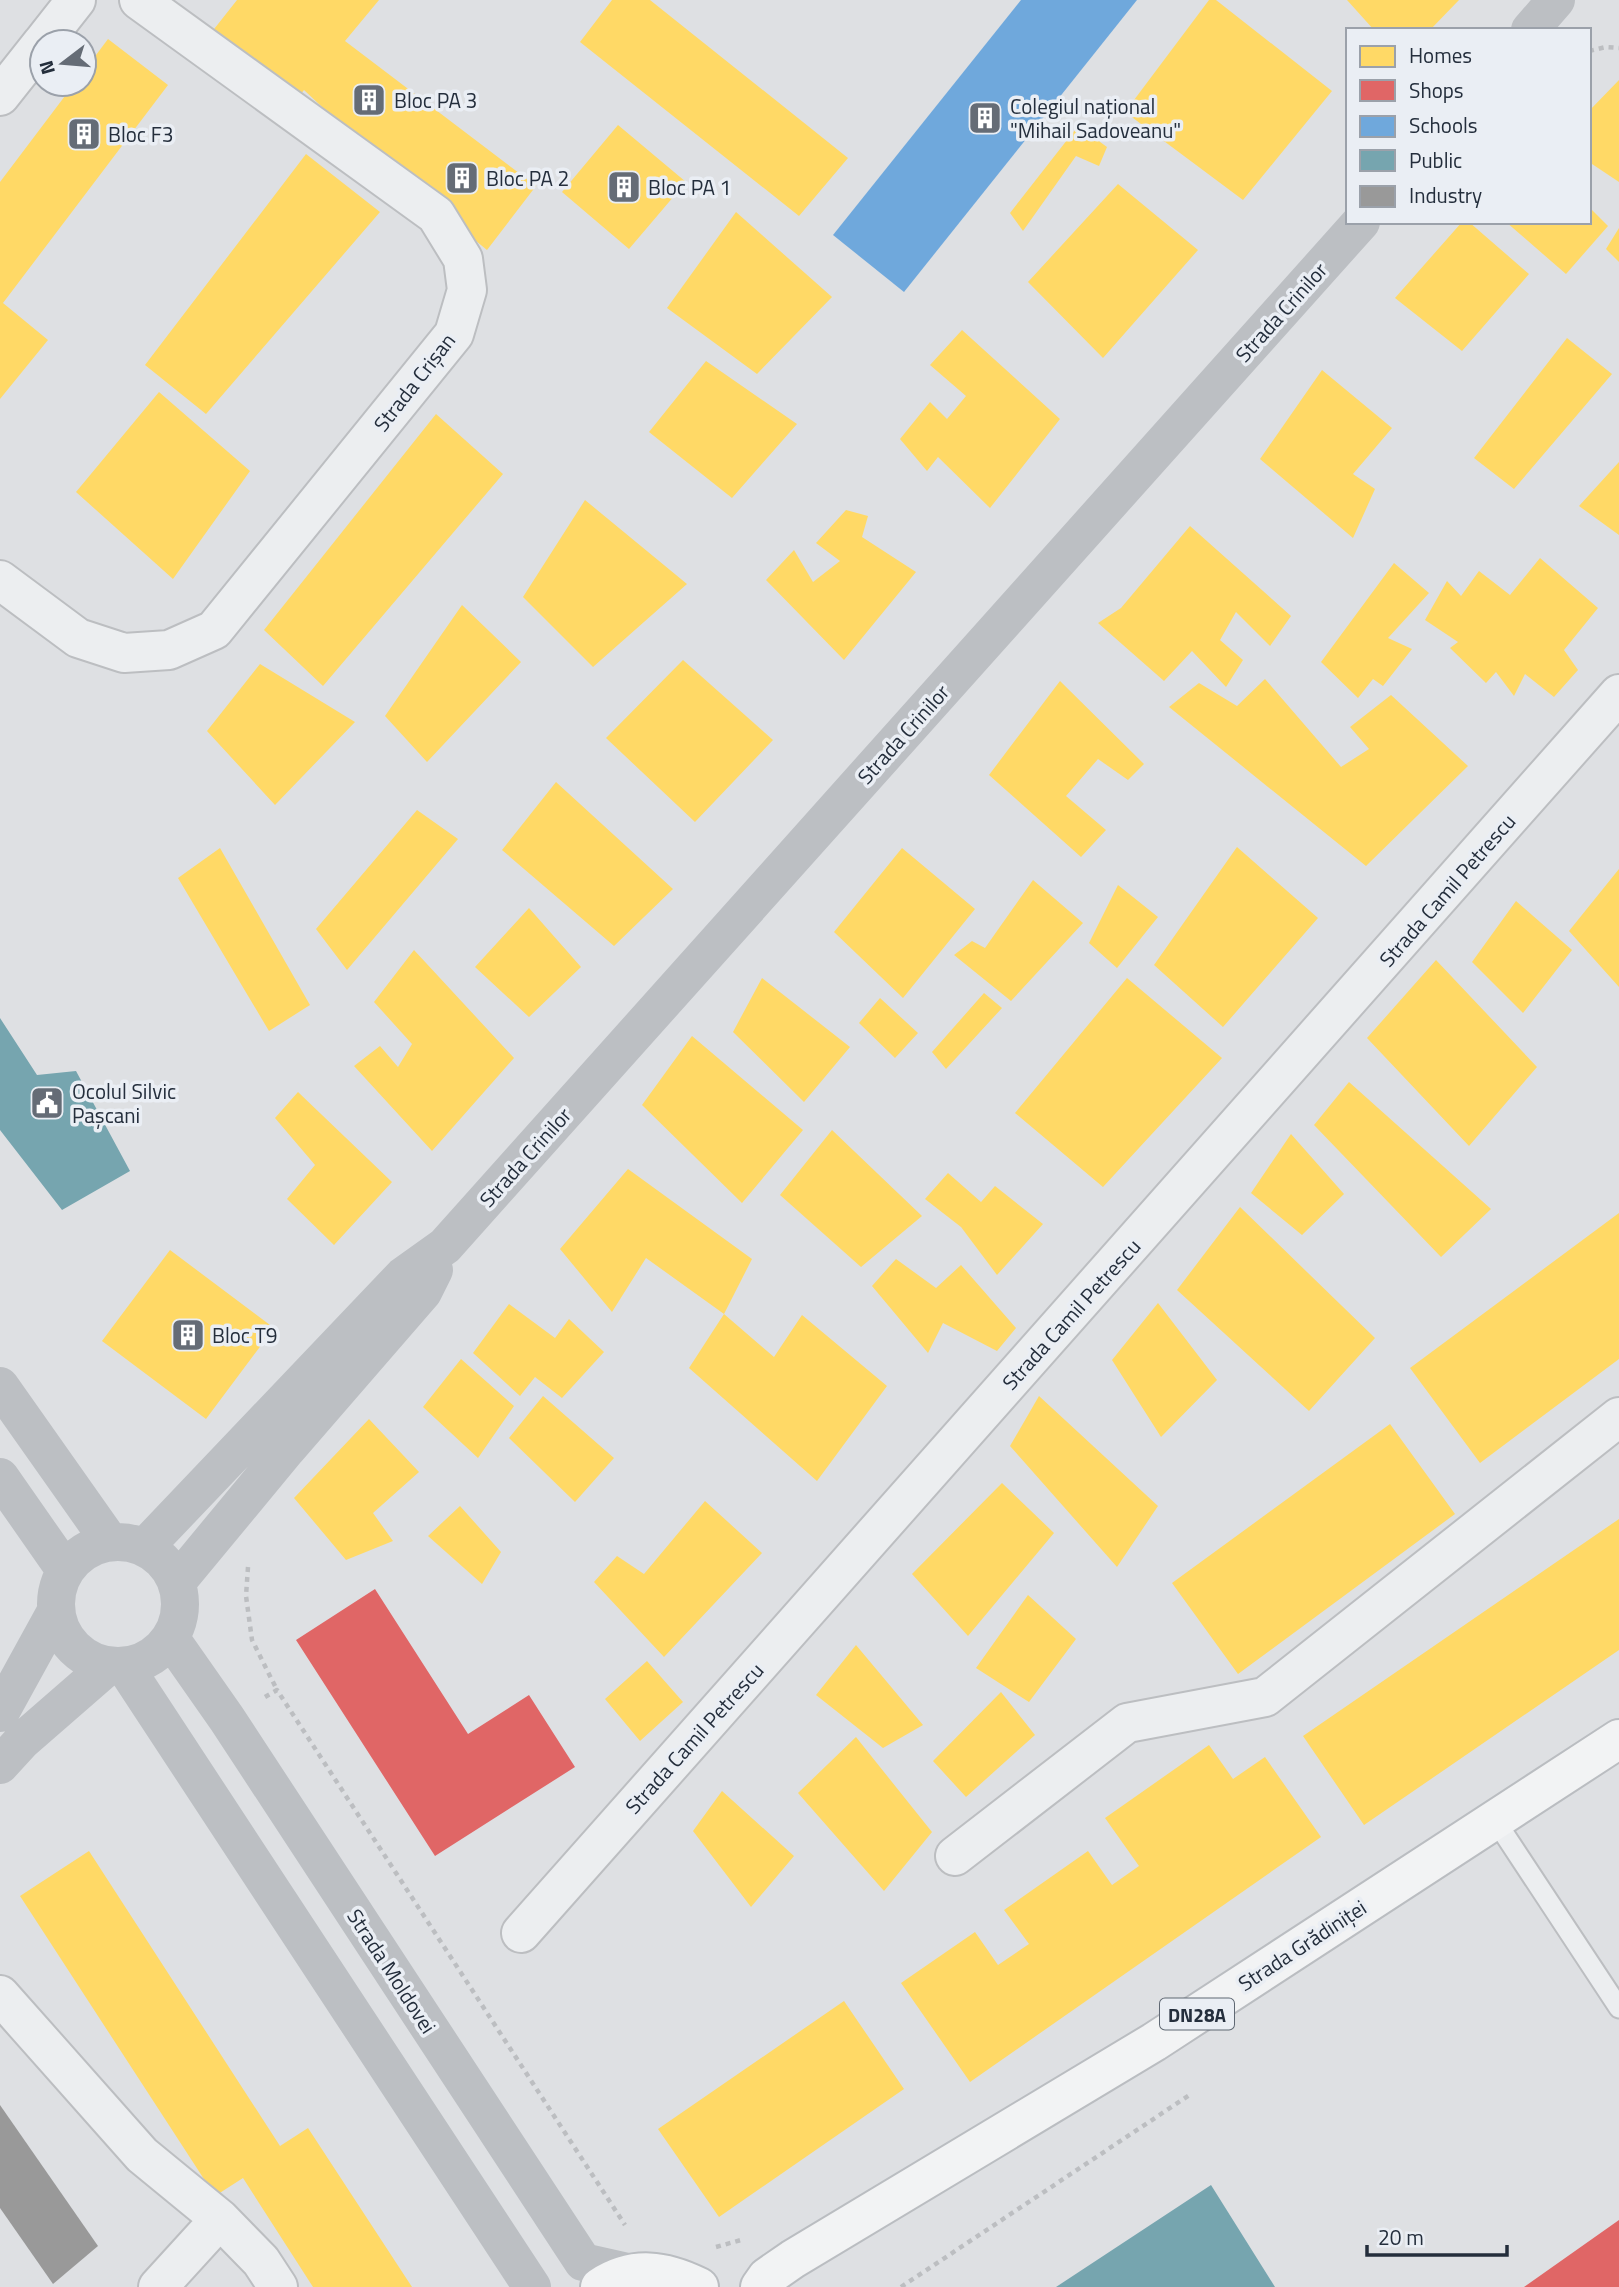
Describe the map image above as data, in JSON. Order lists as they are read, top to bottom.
{
  "streets": {
    "main road": [
      "Strada Crinilor",
      "Strada Grădiniței",
      "Strada Moldovei",
      "DN28A"
    ],
    "street": ["Strada Crișan", "Strada Camil Petrescu"]
  },
  "crossings": [
    ["Strada Crinilor", "Strada Moldovei"],
    ["Strada Grădiniței", "DN28A"],
    ["Strada Moldovei", "DN28A"]
  ],
  "places": {
    "building": [
      "Bloc PA 3",
      "Colegiul național \"Mihail Sadoveanu\"",
      "Bloc F3",
      "Bloc PA 2",
      "Bloc PA 1",
      "Bloc T9"
    ],
    "public building": ["Ocolul Silvic Pașcani"]
  },
  "legend": [
    "Homes",
    "Shops",
    "Schools",
    "Public",
    "Industry"
  ],
  "scale_bar": "20 m",
  "north": "left"
}
